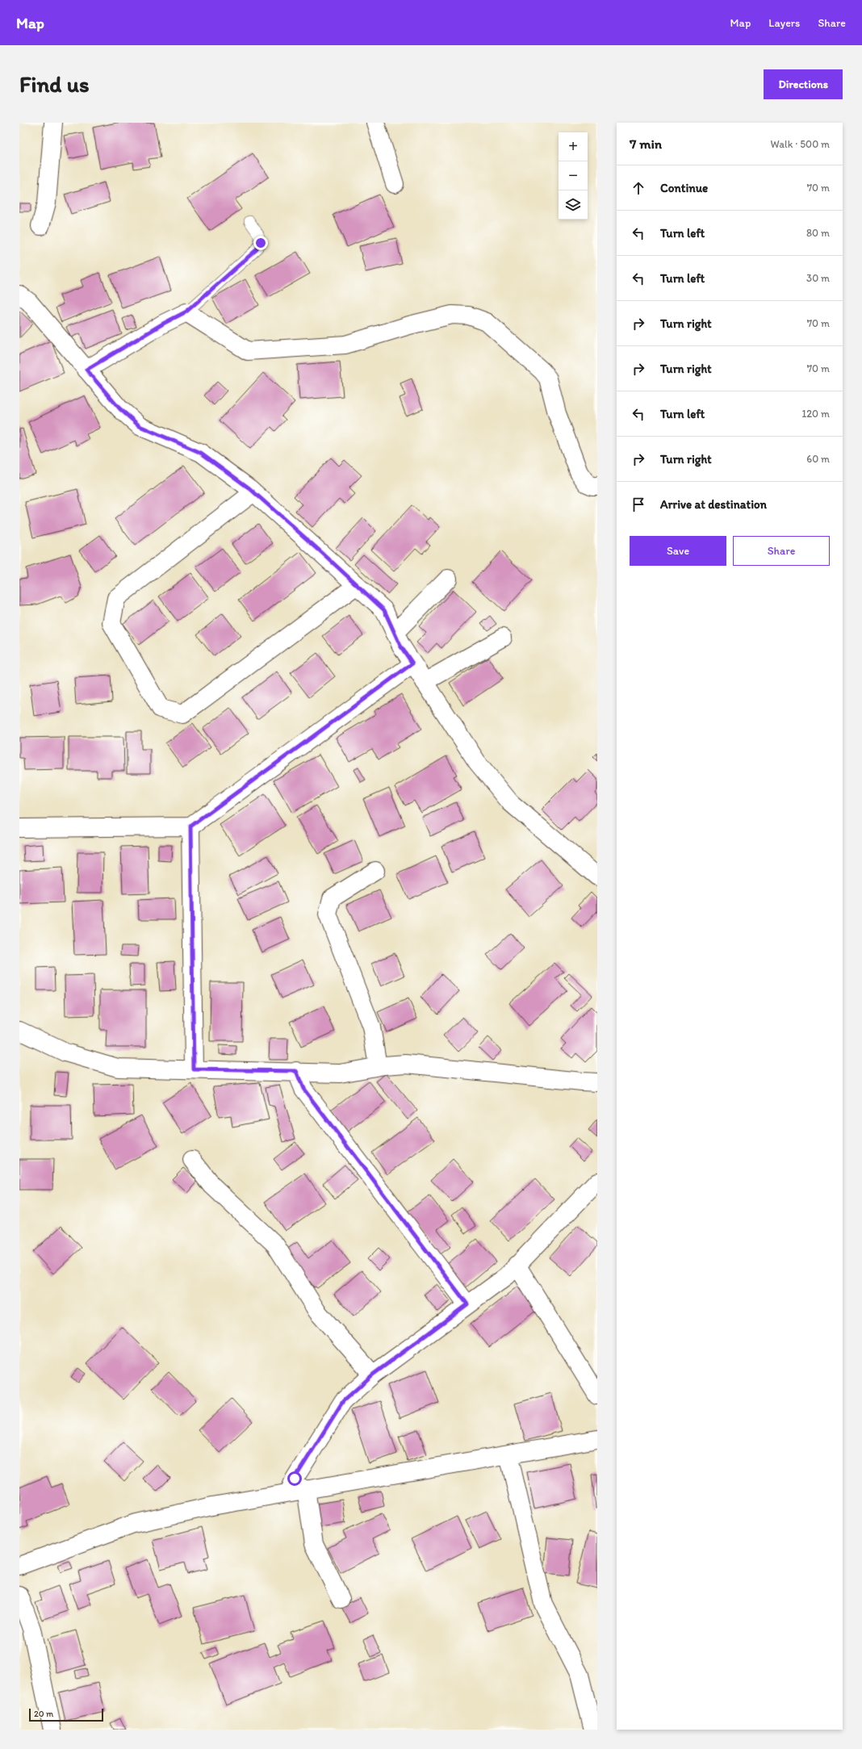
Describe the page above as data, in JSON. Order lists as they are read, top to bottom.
{
  "scale_bar": "20 m",
  "page": {
    "header": "Map",
    "nav": ["Map", "Layers", "Share"],
    "buttons": [
      "Directions",
      ["Save", "Share"]
    ],
    "title": "Find us",
    "heading": ["7 min", "Walk · 500 m"],
    "map_buttons": ["+", "−"],
    "list": [
      ["Continue", "70 m"],
      ["Turn left", "80 m"],
      ["Turn left", "30 m"],
      ["Turn right", "70 m"],
      ["Turn right", "70 m"],
      ["Turn left", "120 m"],
      ["Turn right", "60 m"],
      "Arrive at destination"
    ],
    "scale": "20 m"
  }
}
